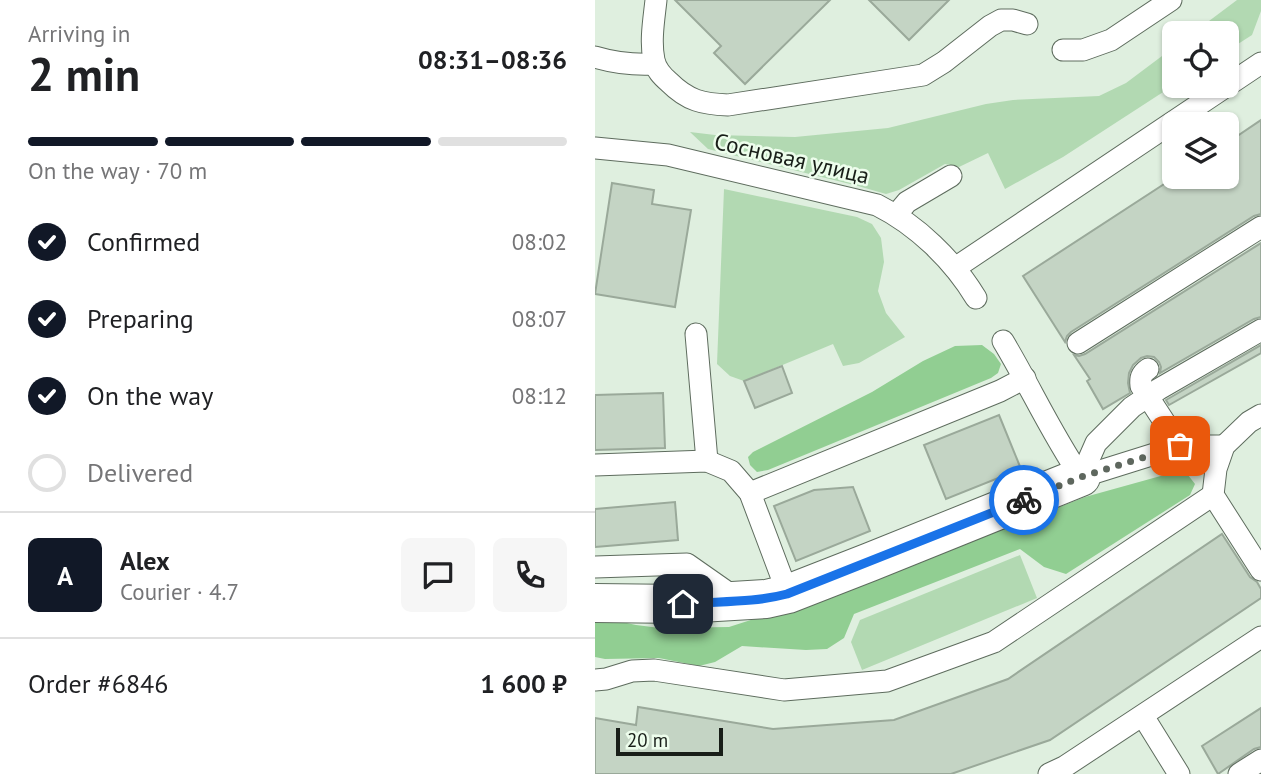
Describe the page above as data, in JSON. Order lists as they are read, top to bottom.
{
  "streets": {
    "lane": ["Сосновая улица"]
  },
  "scale_bar": "20 m",
  "page": {
    "heading": ["2 min", "Arriving in", "08:31–08:36"],
    "panel": [
      "Alex",
      "Courier · 4.7",
      "Order #6846",
      "1 600 ₽"
    ],
    "bar": "On the way · 70 m",
    "list": [
      ["Confirmed", "08:02"],
      ["Preparing", "08:07"],
      ["On the way", "08:12"],
      "Delivered"
    ],
    "round": "A",
    "scale": "20 m"
  }
}
